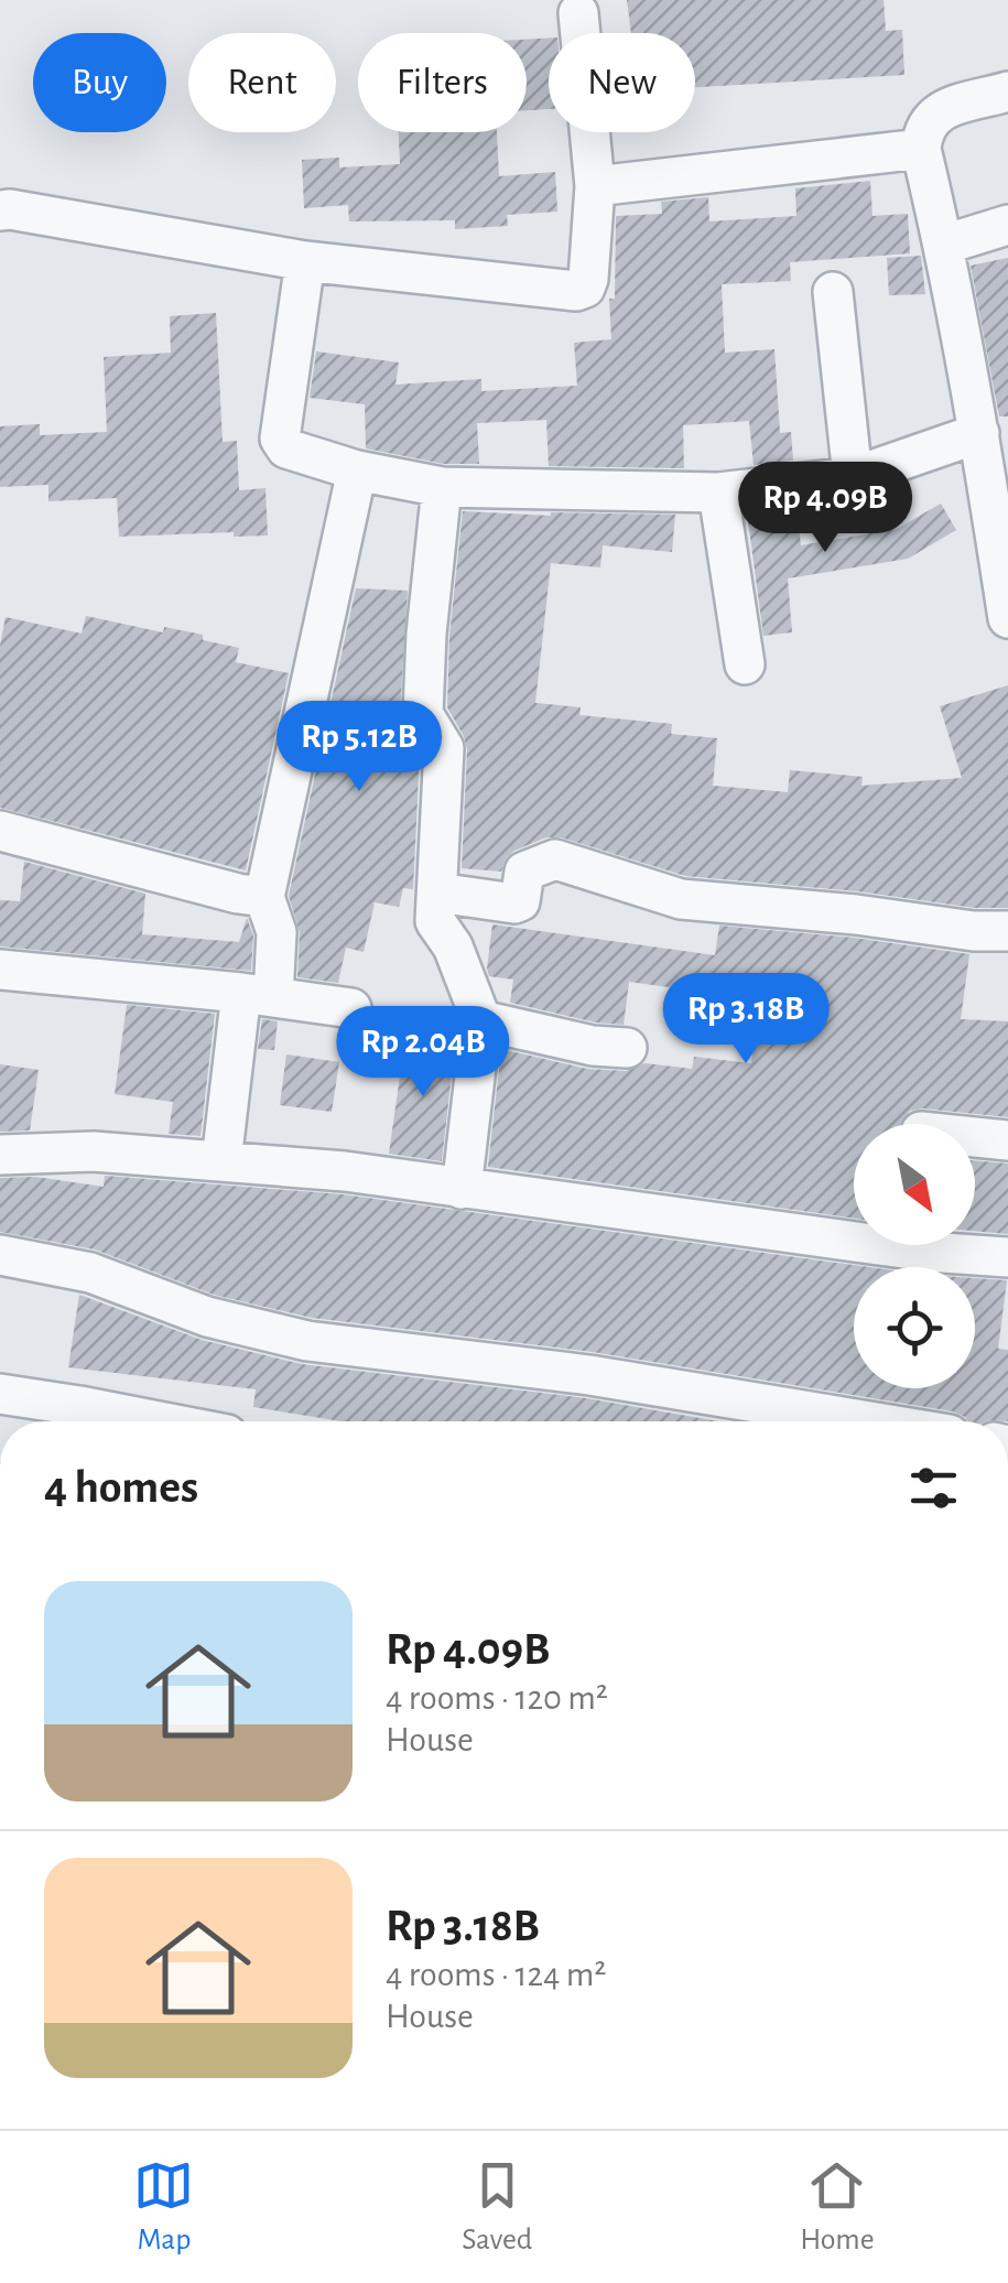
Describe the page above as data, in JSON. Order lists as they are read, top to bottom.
{
  "north": "bottom right",
  "page": {
    "chip": [
      "Buy",
      "Rent",
      "Filters",
      "New"
    ],
    "price": [
      "Rp 4.09B",
      "Rp 5.12B",
      "Rp 3.18B",
      "Rp 2.04B"
    ],
    "heading": "4 homes",
    "list": [
      {
        "name": "Rp 4.09B",
        "note": "4 rooms · 120 m² · House"
      },
      {
        "name": "Rp 3.18B",
        "note": "4 rooms · 124 m² · House"
      }
    ],
    "tabs": ["Map", "Saved", "Home"]
  }
}
